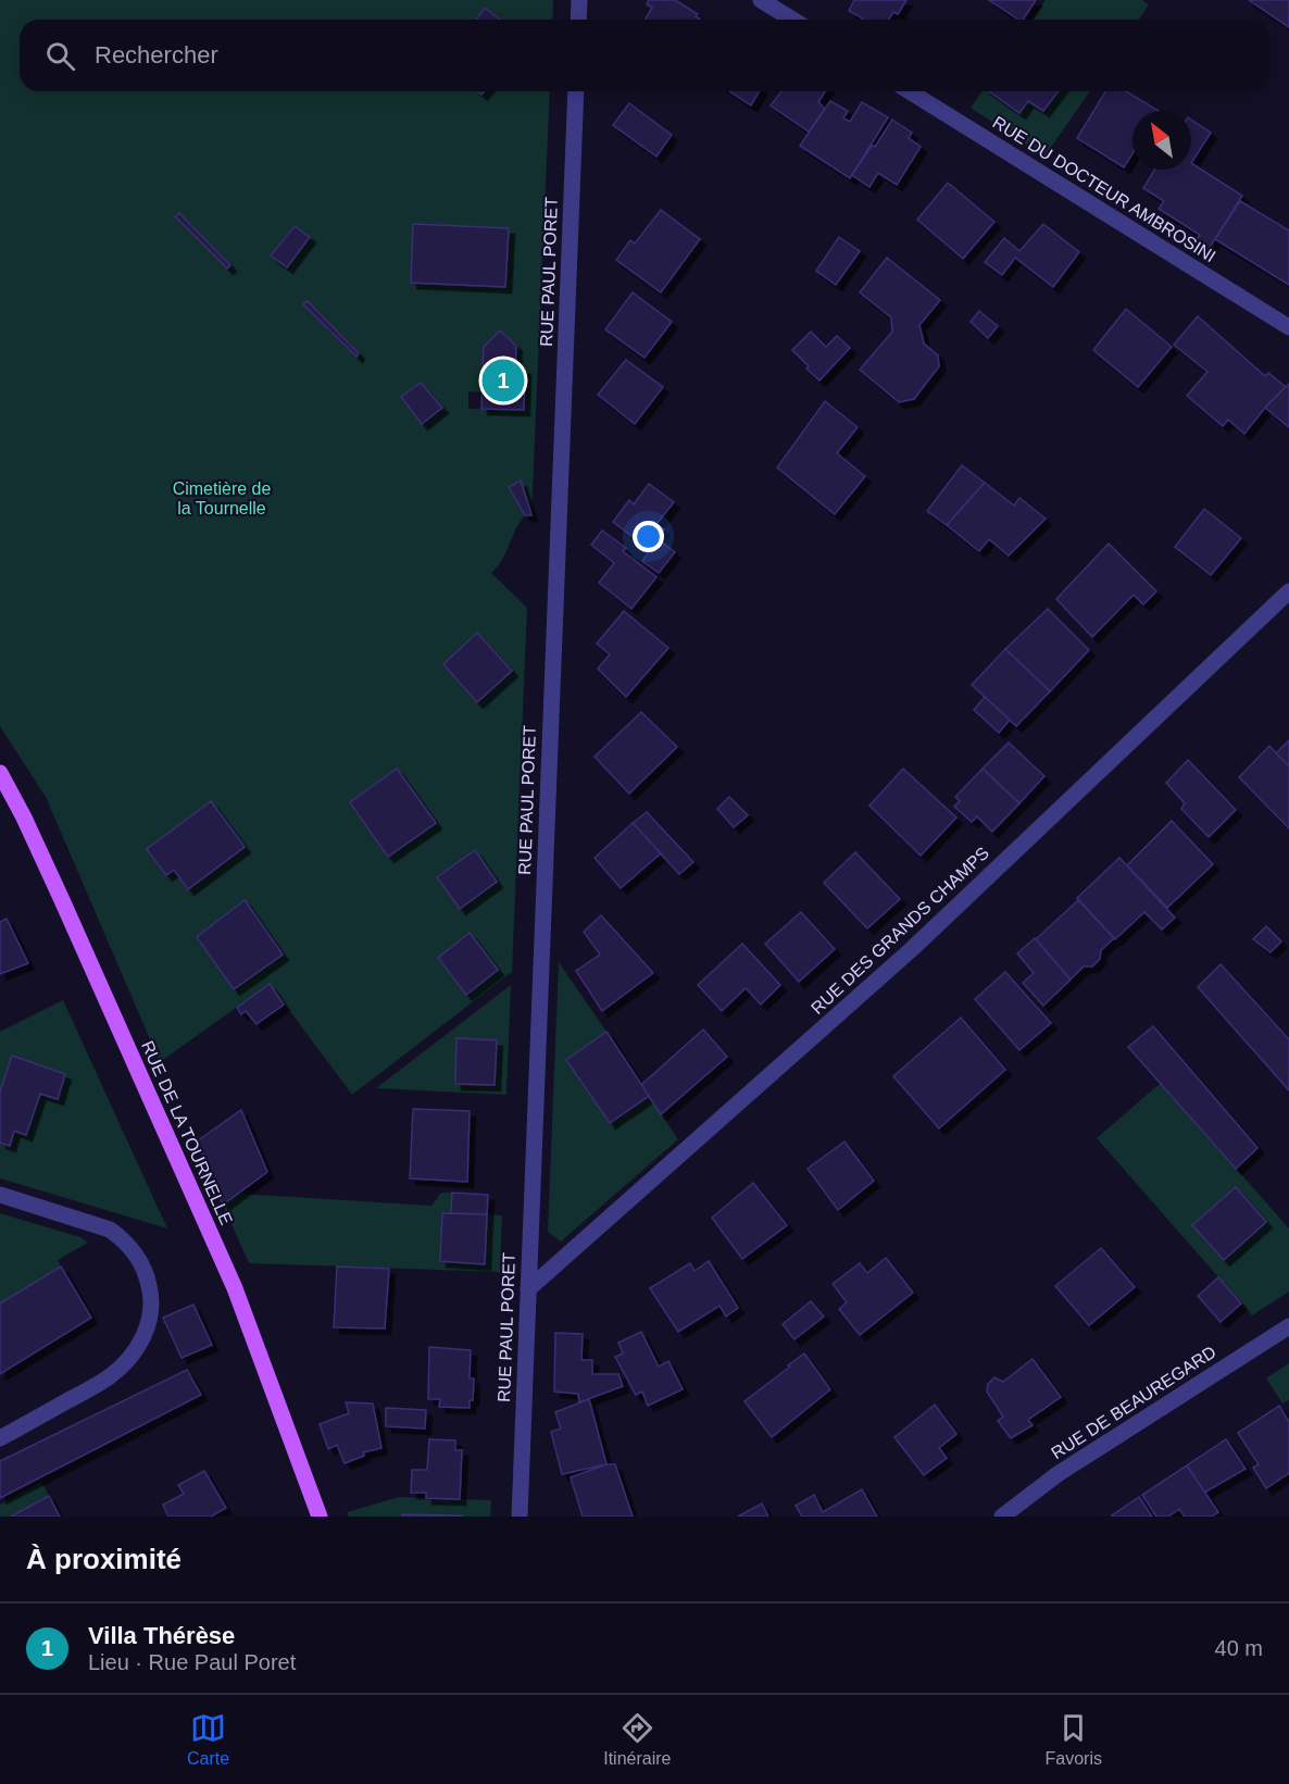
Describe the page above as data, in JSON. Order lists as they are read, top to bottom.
{
  "streets": {
    "main road": ["RUE DE LA TOURNELLE"],
    "street": [
      "RUE DU DOCTEUR AMBROSINI",
      "RUE PAUL PORET",
      "RUE DES GRANDS CHAMPS",
      "RUE DE BEAUREGARD"
    ]
  },
  "crossings": [
    ["RUE PAUL PORET", "RUE DES GRANDS CHAMPS"]
  ],
  "parks": ["Cimetière de la Tournelle"],
  "north": "top left",
  "page": {
    "search": "Rechercher",
    "pins": "1",
    "heading": "À proximité",
    "list": [
      {
        "mark": "1",
        "name": "Villa Thérèse",
        "note": "Lieu · Rue Paul Poret",
        "value": "40 m"
      }
    ],
    "nav": ["Carte", "Itinéraire", "Favoris"]
  }
}
